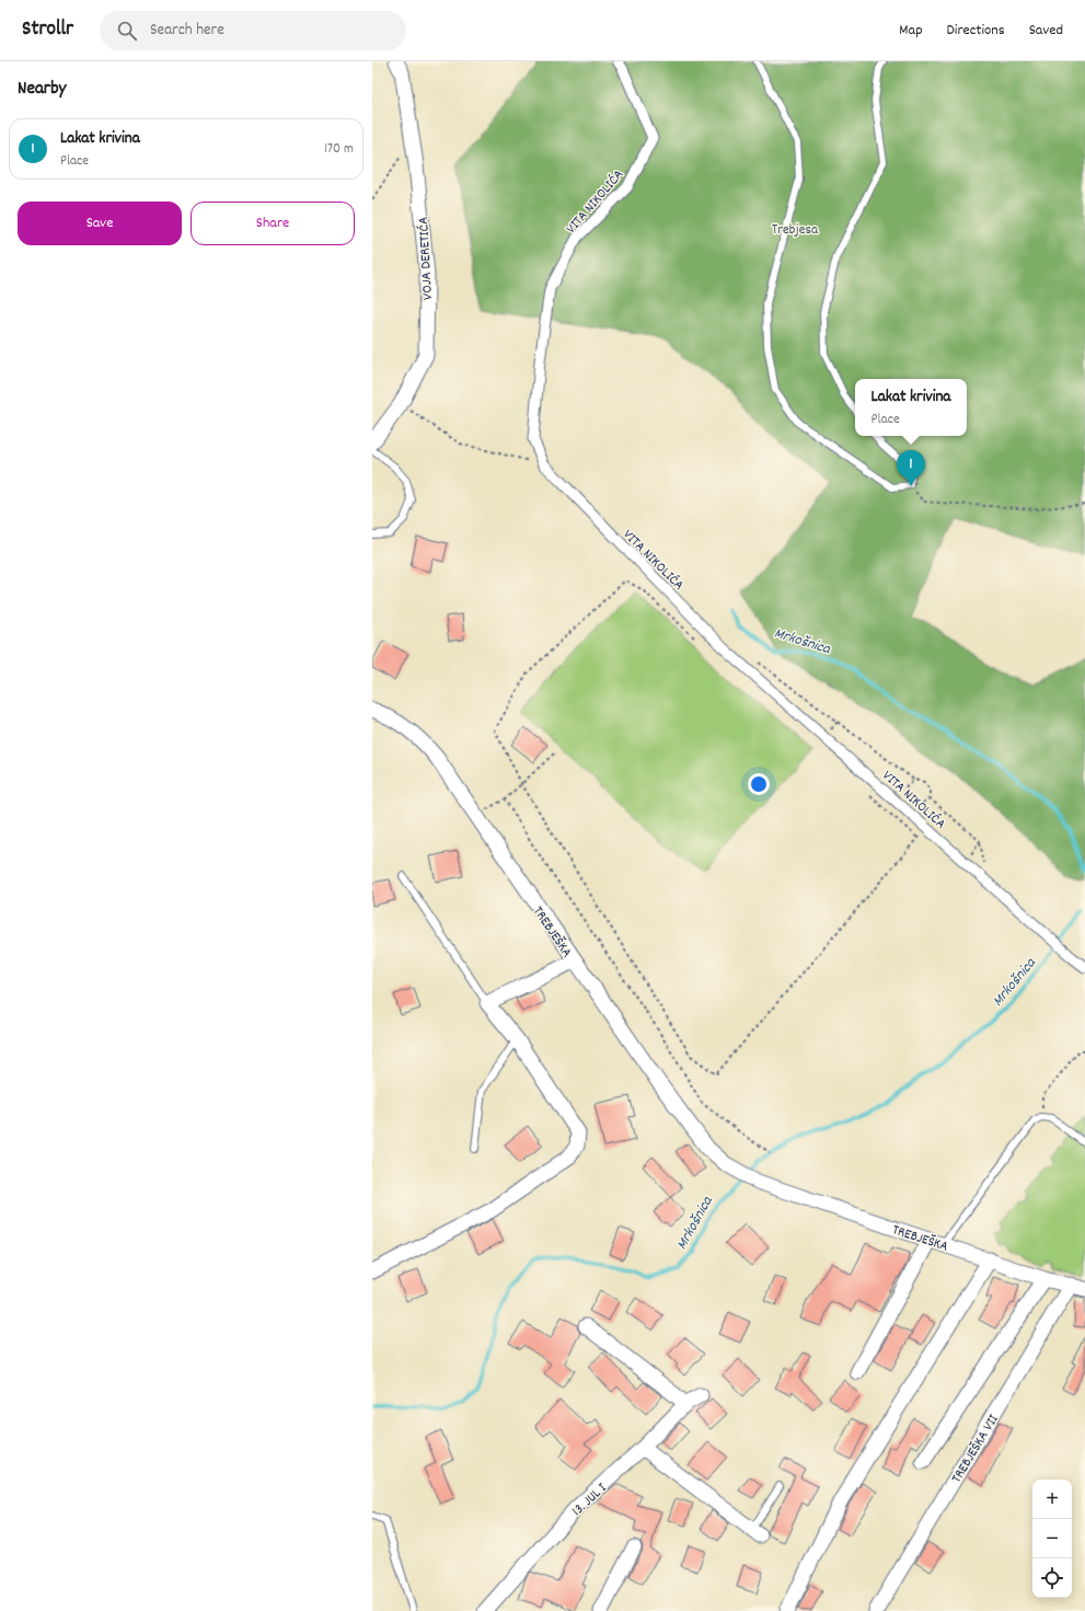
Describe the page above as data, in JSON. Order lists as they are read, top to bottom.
{
  "streets": {
    "street": [
      "VITA NIKOLIĆA",
      "VOJA DERETIĆA",
      "TREBJEŠKA",
      "TREBJEŠKA VII",
      "13. JUL I"
    ]
  },
  "crossings": [
    ["TREBJEŠKA", "TREBJEŠKA VII"]
  ],
  "water": ["Mrkošnica"],
  "parks": ["Trebjesa"],
  "page": {
    "header": "Strollr",
    "search": "Search here",
    "nav": ["Map", "Directions", "Saved"],
    "heading": "Nearby",
    "list": [
      {
        "mark": "1",
        "name": "Lakat krivina",
        "note": "Place",
        "value": "170 m"
      }
    ],
    "buttons": ["Save", "Share"],
    "popup": ["Lakat krivina", "Place"],
    "pins": "1",
    "map_buttons": ["+", "−"]
  }
}
